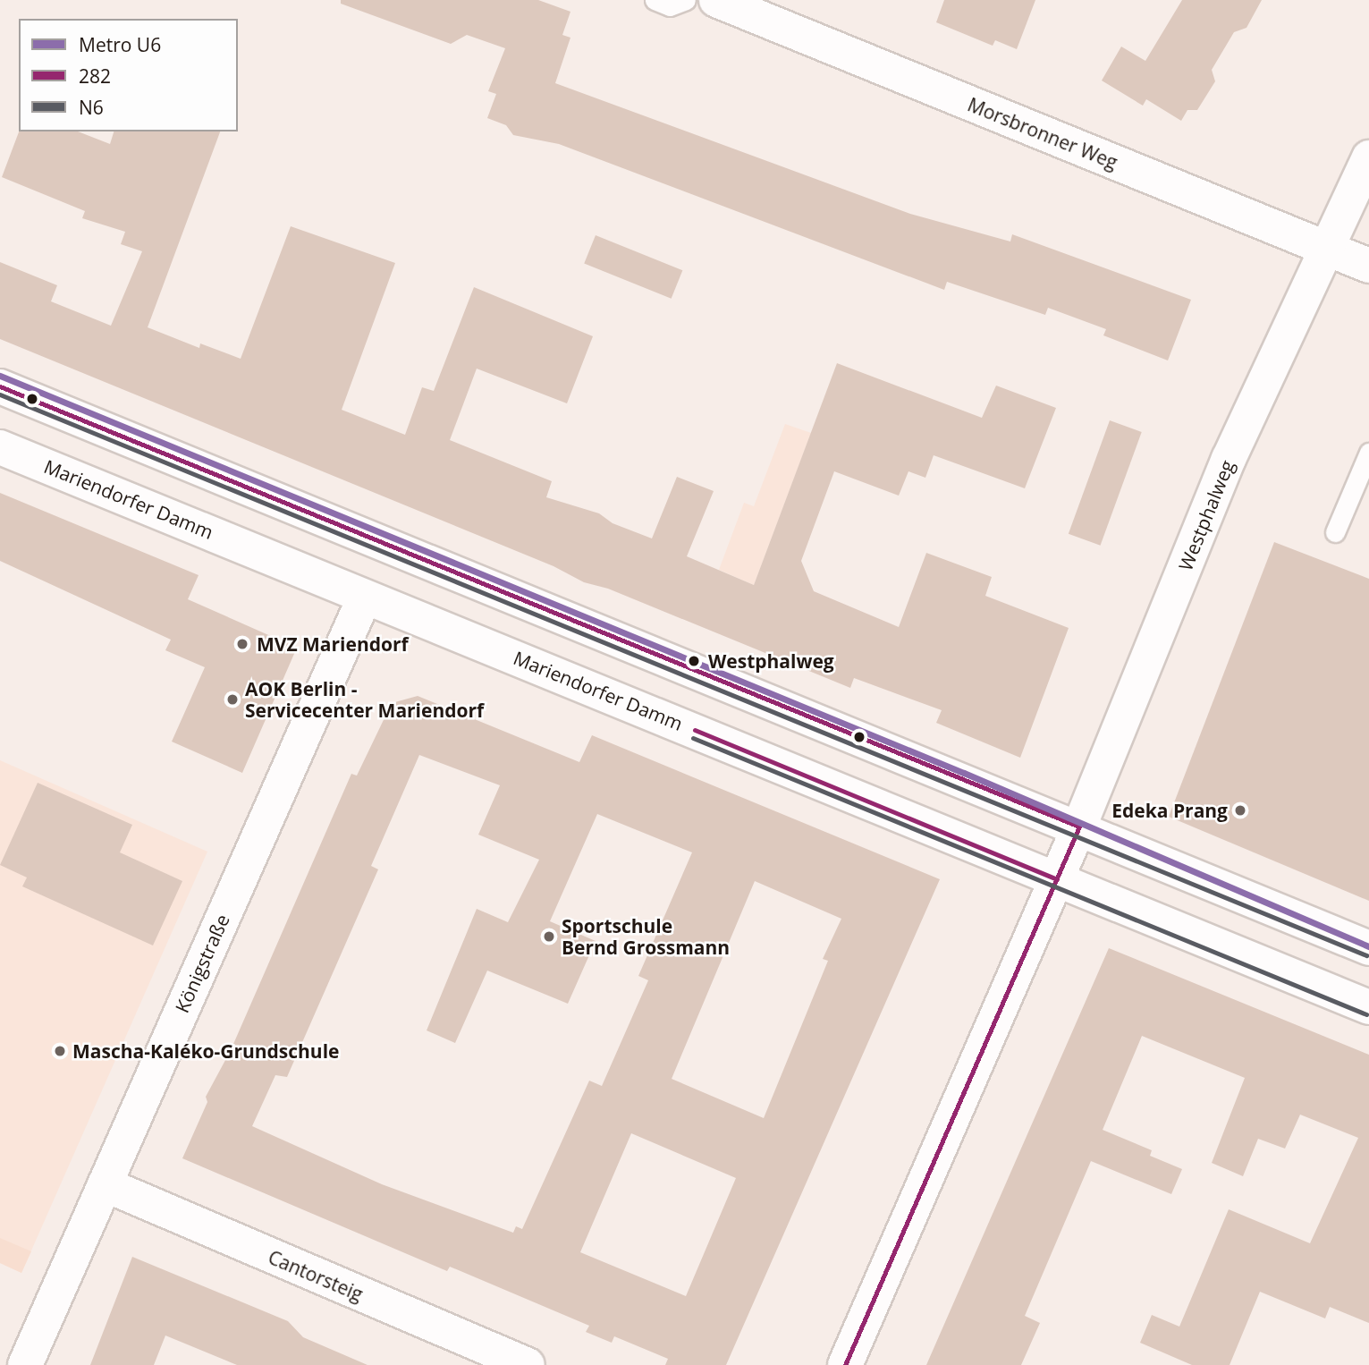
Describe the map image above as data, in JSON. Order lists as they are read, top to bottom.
{
  "streets": {
    "street": [
      "Morsbronner Weg",
      "Mariendorfer Damm",
      "Westphalweg",
      "Königstraße",
      "Cantorsteig"
    ]
  },
  "crossings": [
    ["Morsbronner Weg", "Westphalweg"],
    ["Mariendorfer Damm", "Westphalweg"],
    ["Mariendorfer Damm", "Königstraße"],
    ["Königstraße", "Cantorsteig"]
  ],
  "places": [
    "MVZ Mariendorf",
    "Westphalweg",
    "AOK Berlin - Servicecenter Mariendorf",
    "Edeka Prang",
    "Sportschule Bernd Grossmann",
    "Mascha-Kaléko-Grundschule"
  ],
  "lines": ["metro line U6", "transit line 282", "transit line N6"],
  "legend": ["Metro U6", "282", "N6"]
}
